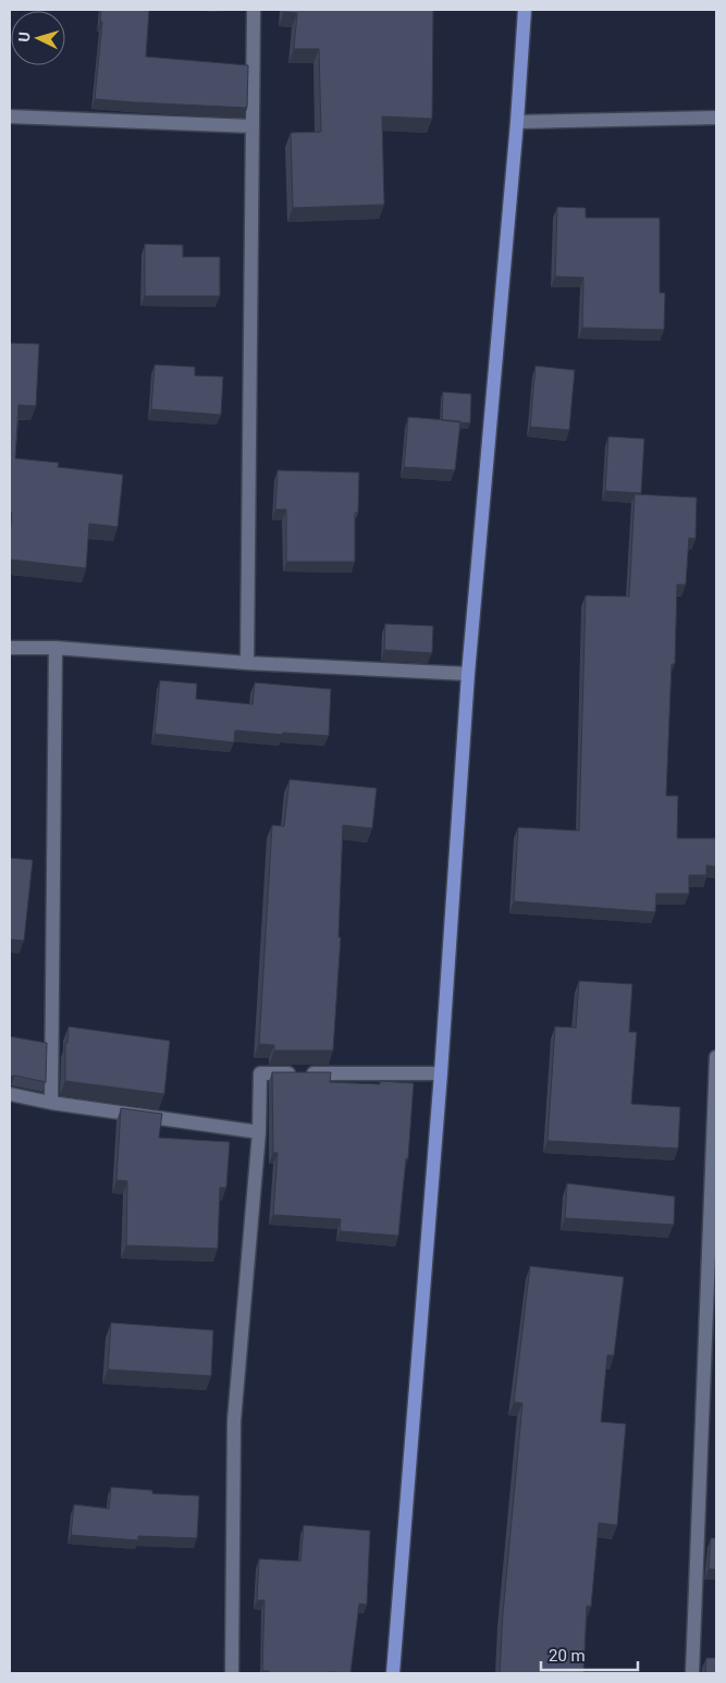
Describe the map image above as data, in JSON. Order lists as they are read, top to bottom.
{
  "scale_bar": "20 m",
  "north": "left"
}
